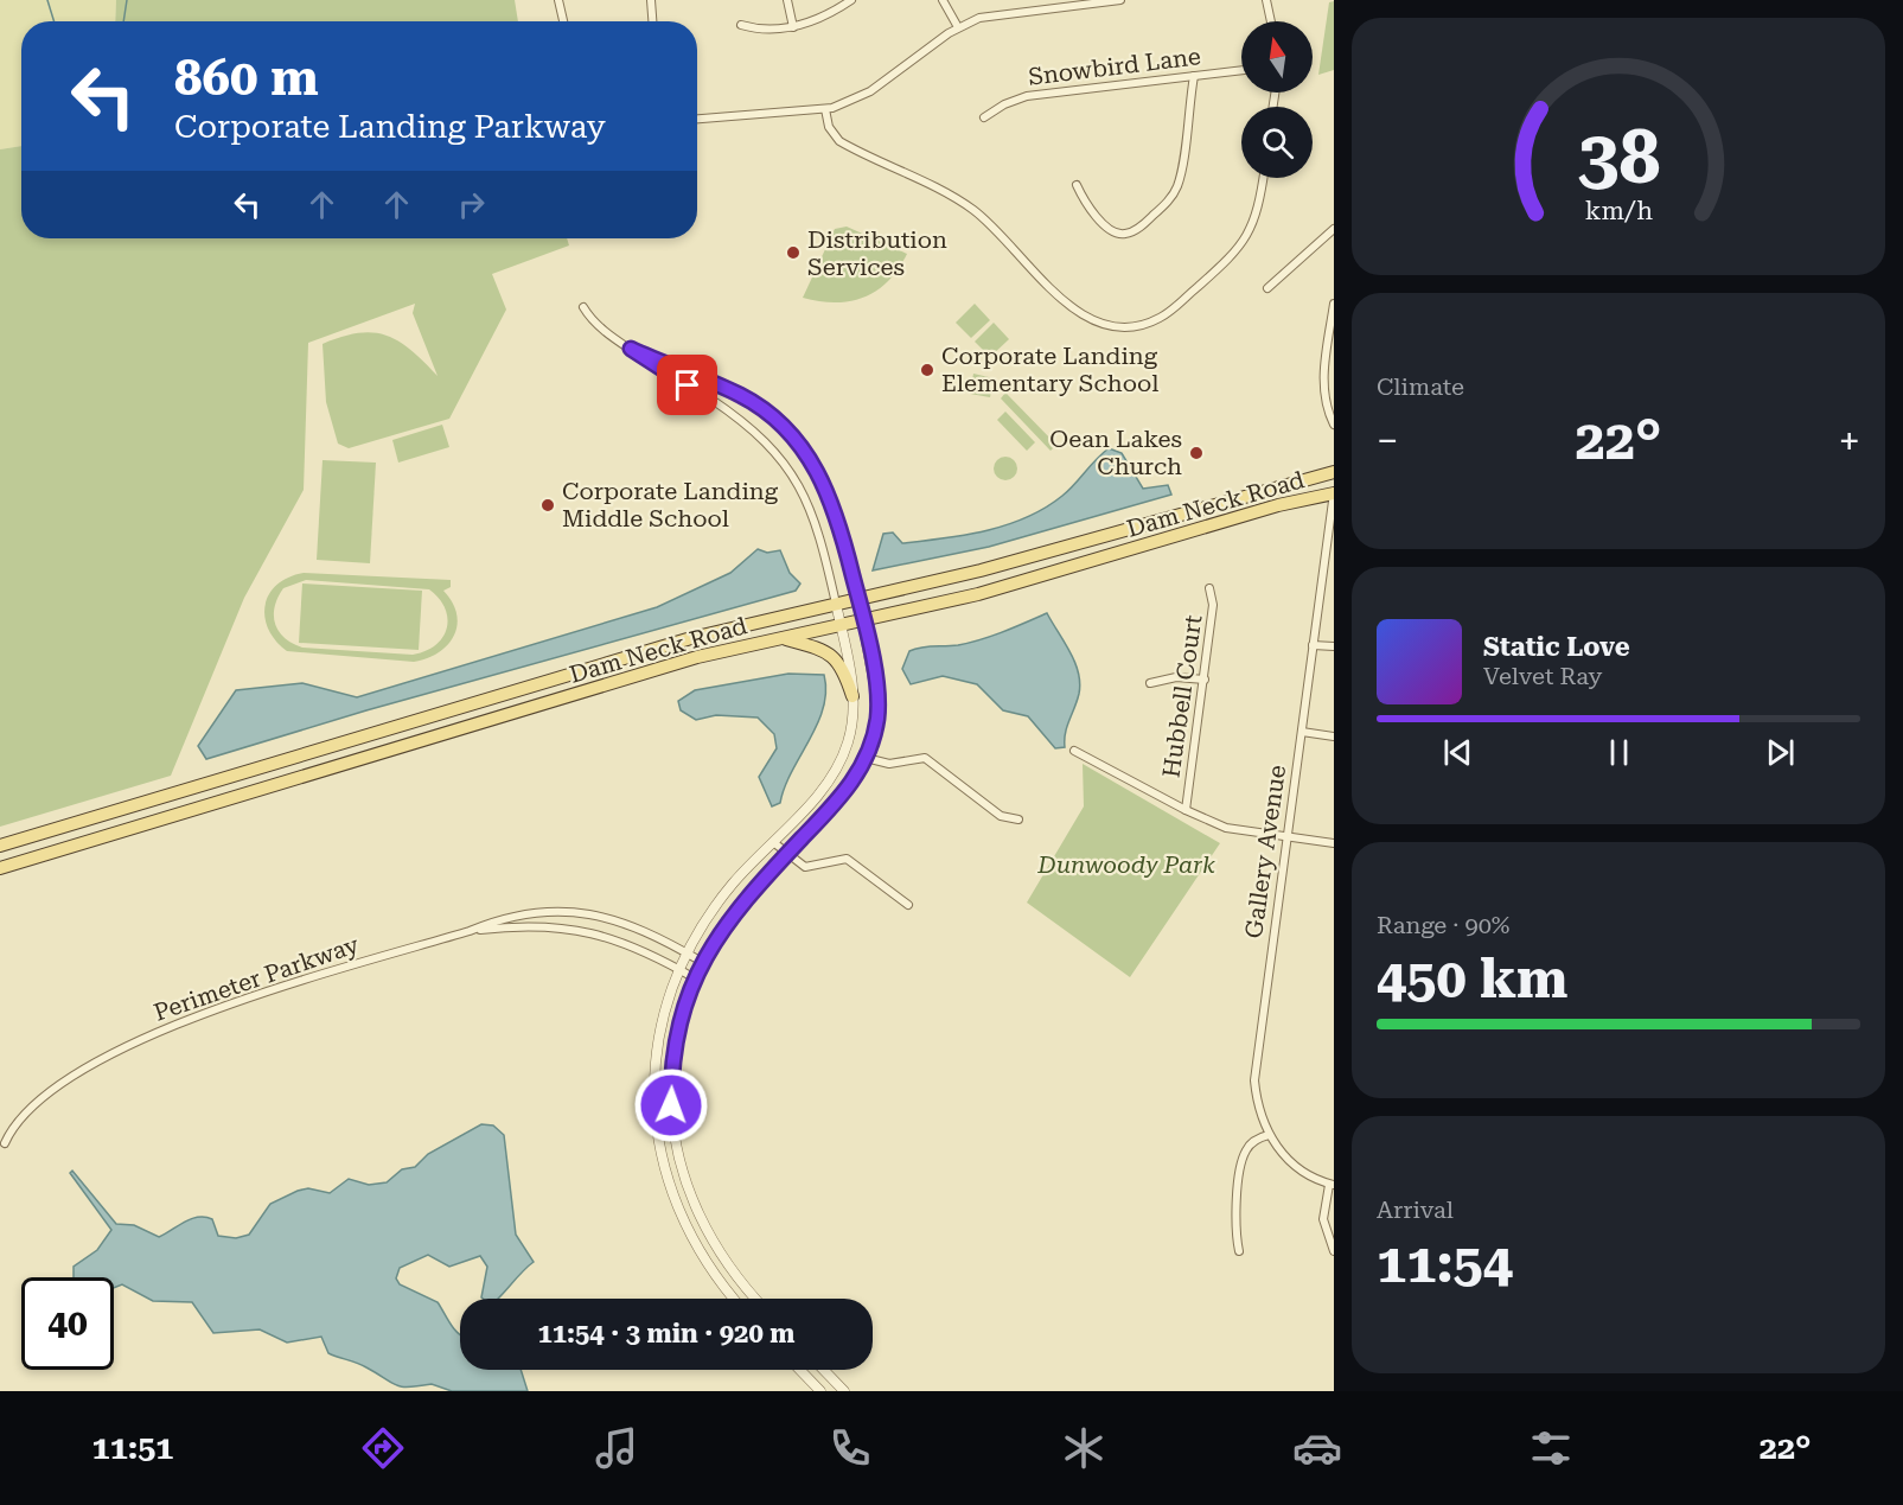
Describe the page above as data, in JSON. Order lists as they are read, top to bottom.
{
  "streets": {
    "main road": ["Dam Neck Road"],
    "street": [
      "Snowbird Lane",
      "Hubbell Court",
      "Gallery Avenue",
      "Perimeter Parkway"
    ]
  },
  "crossings": [
    ["Dam Neck Road", "Gallery Avenue"]
  ],
  "parks": ["Dunwoody Park"],
  "places": [
    "Distribution Services",
    "Corporate Landing Elementary School",
    "Oean Lakes Church",
    "Corporate Landing Middle School"
  ],
  "north": "top",
  "page": {
    "turn": ["860 m", "Corporate Landing Parkway"],
    "tile": [
      "Climate",
      ["Range · 90%", "450 km"],
      ["Arrival", "11:54"]
    ],
    "heat": ["−", "22°", "+"],
    "song": ["Static Love", "Velvet Ray"],
    "limit": "40",
    "trip": "11:54 · 3 min · 920 m",
    "tabs": ["11:51", "22°"],
    "gauge": ["38", "km/h"]
  }
}
